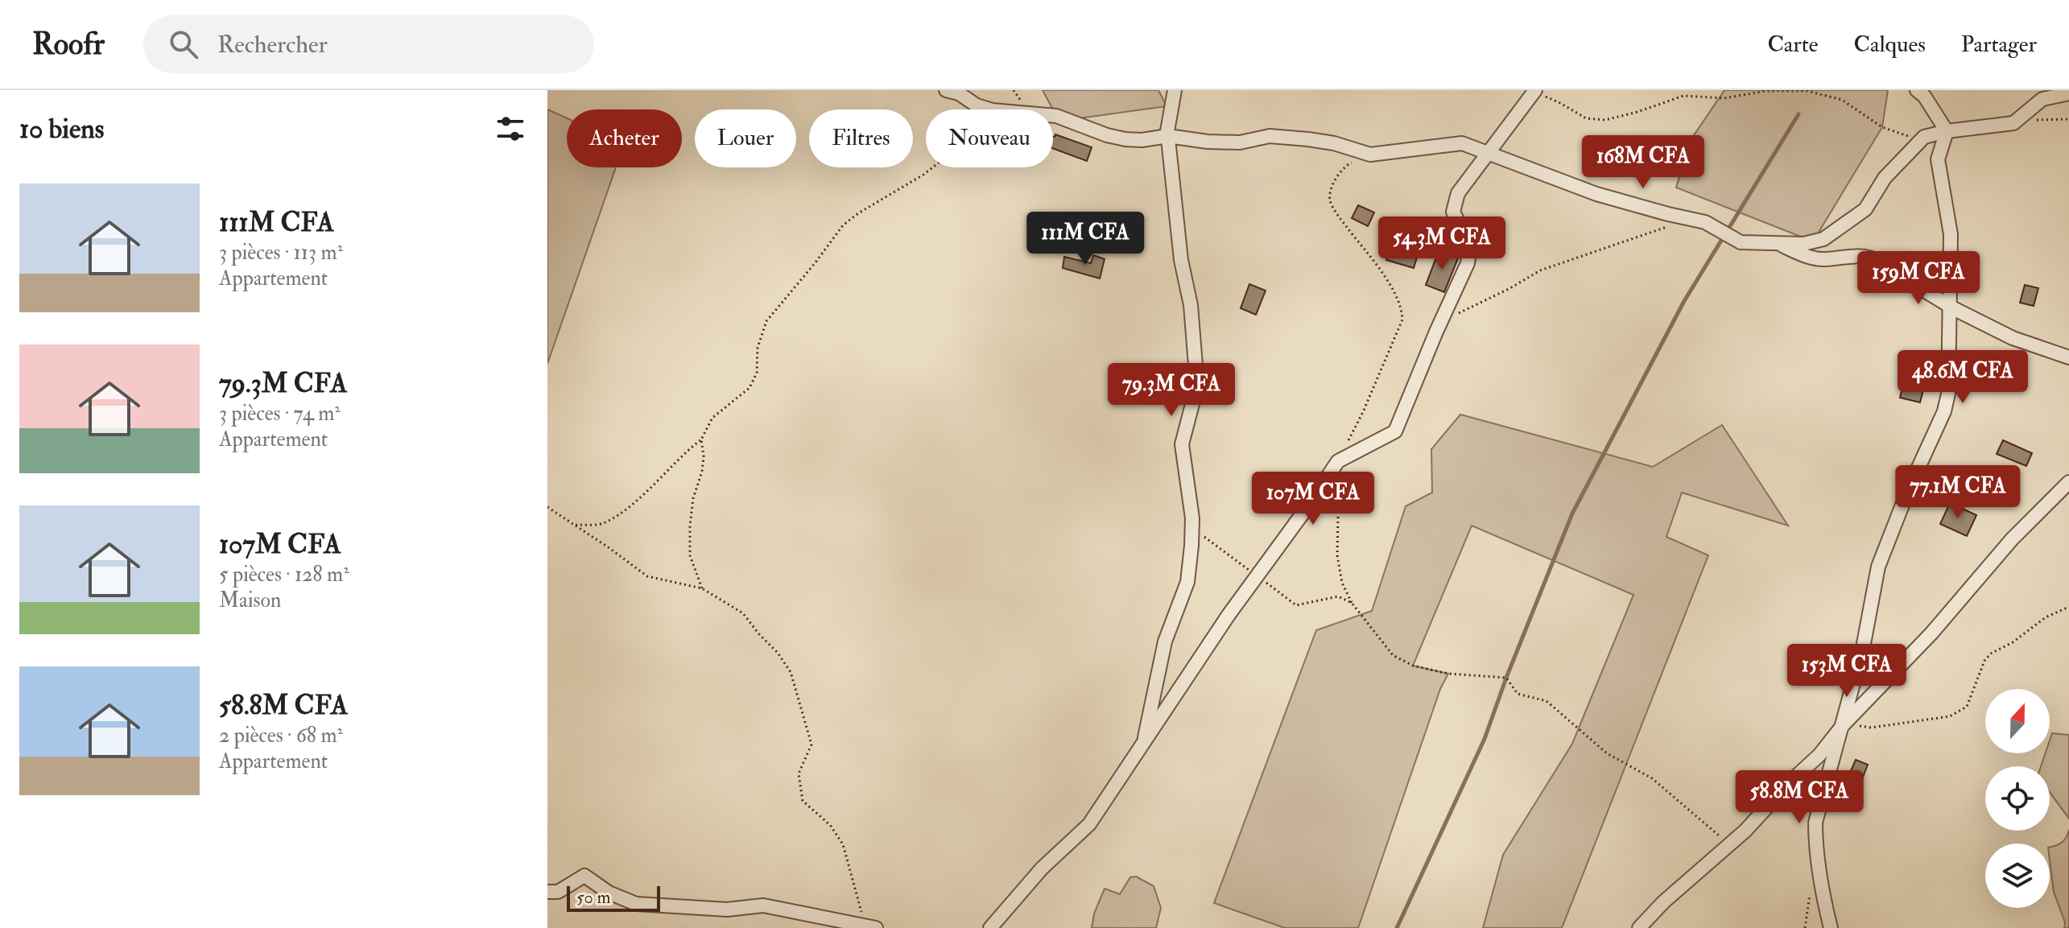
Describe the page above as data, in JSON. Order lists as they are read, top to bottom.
{
  "scale_bar": "50 m",
  "north": "top",
  "page": {
    "header": "Roofr",
    "search": "Rechercher",
    "nav": ["Carte", "Calques", "Partager"],
    "heading": "10 biens",
    "chip": [
      "Acheter",
      "Louer",
      "Filtres",
      "Nouveau"
    ],
    "price": [
      "168M CFA",
      "111M CFA",
      "54.3M CFA",
      "159M CFA",
      "48.6M CFA",
      "79.3M CFA",
      "77.1M CFA",
      "107M CFA",
      "153M CFA",
      "58.8M CFA"
    ],
    "list": [
      {
        "name": "111M CFA",
        "note": "3 pièces · 113 m² · Appartement"
      },
      {
        "name": "79.3M CFA",
        "note": "3 pièces · 74 m² · Appartement"
      },
      {
        "name": "107M CFA",
        "note": "5 pièces · 128 m² · Maison"
      },
      {
        "name": "58.8M CFA",
        "note": "2 pièces · 68 m² · Appartement"
      }
    ],
    "scale": "50 m"
  }
}
